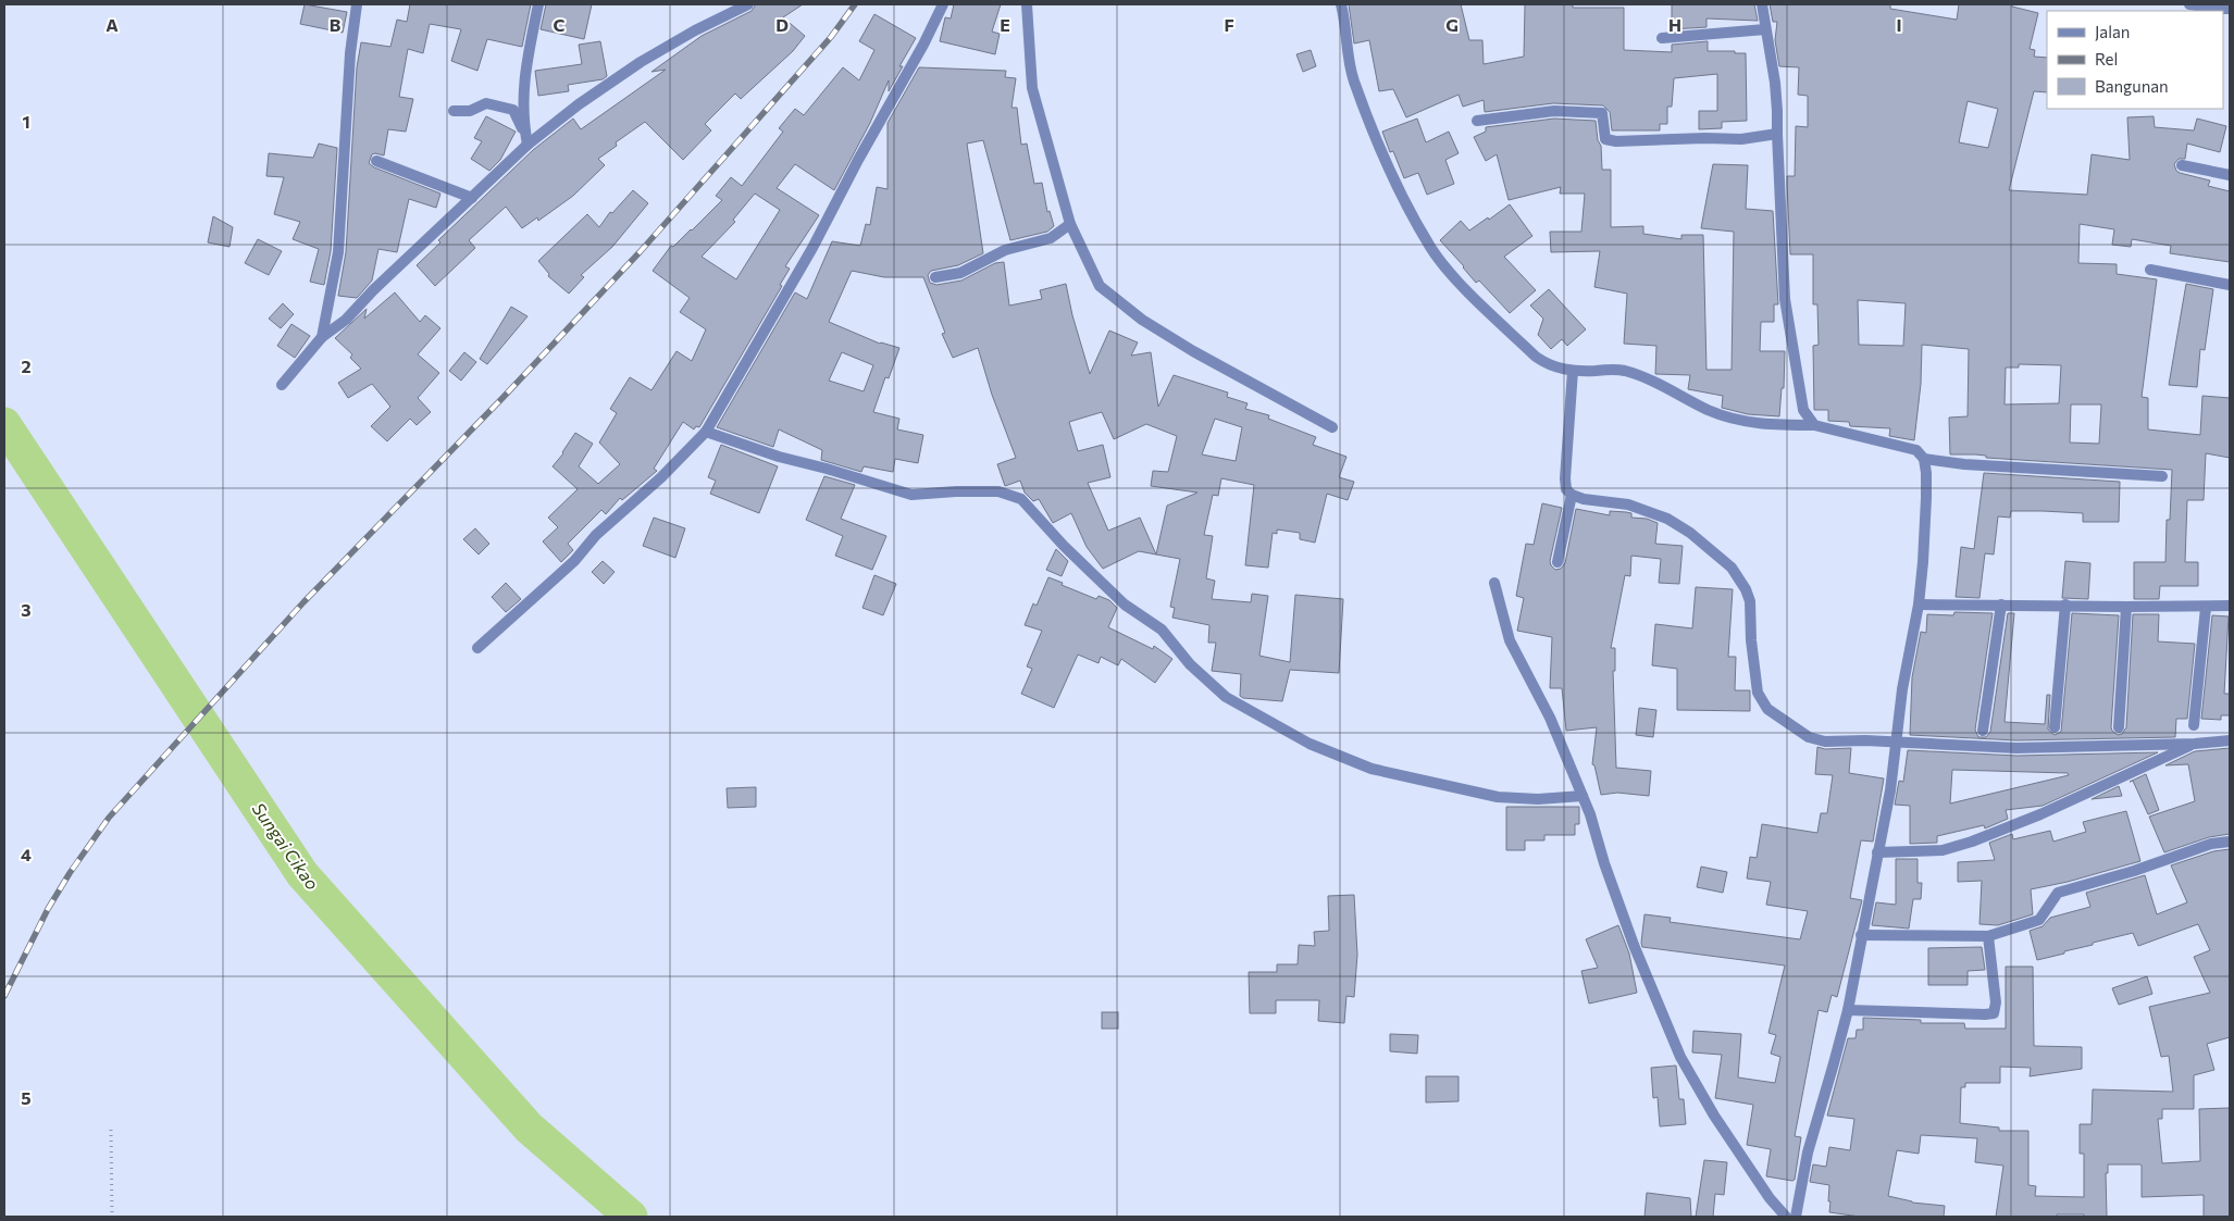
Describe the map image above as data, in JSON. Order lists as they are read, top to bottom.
{
  "water": ["Sungai Cikao"],
  "legend": ["Jalan", "Rel", "Bangunan"],
  "grid": {
    "columns": [
      "A",
      "B",
      "C",
      "D",
      "E",
      "F",
      "G",
      "H",
      "I"
    ],
    "rows": [
      "1",
      "2",
      "3",
      "4",
      "5"
    ]
  }
}
